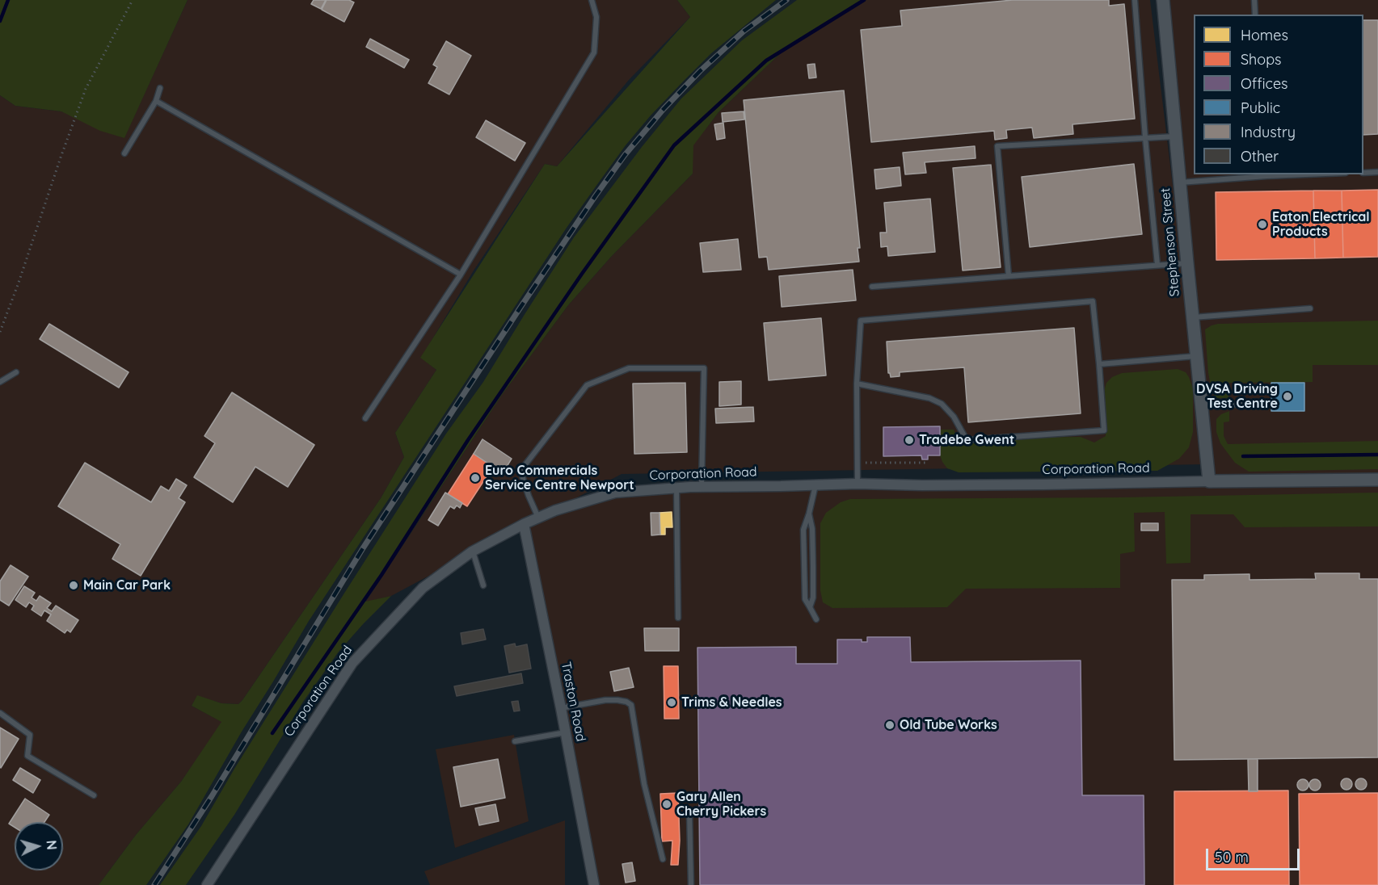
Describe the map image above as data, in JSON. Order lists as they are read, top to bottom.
{
  "streets": {
    "street": ["Stephenson Street", "Corporation Road", "Traston Road"]
  },
  "crossings": [
    ["Stephenson Street", "Corporation Road"],
    ["Corporation Road", "Traston Road"]
  ],
  "places": [
    "Eaton Electrical Products",
    "DVSA Driving Test Centre",
    "Tradebe Gwent",
    "Euro Commercials Service Centre Newport",
    "Main Car Park",
    "Trims & Needles",
    "Old Tube Works",
    "Gary Allen Cherry Pickers"
  ],
  "legend": [
    "Homes",
    "Shops",
    "Offices",
    "Public",
    "Industry",
    "Other"
  ],
  "scale_bar": "50 m",
  "north": "right"
}
